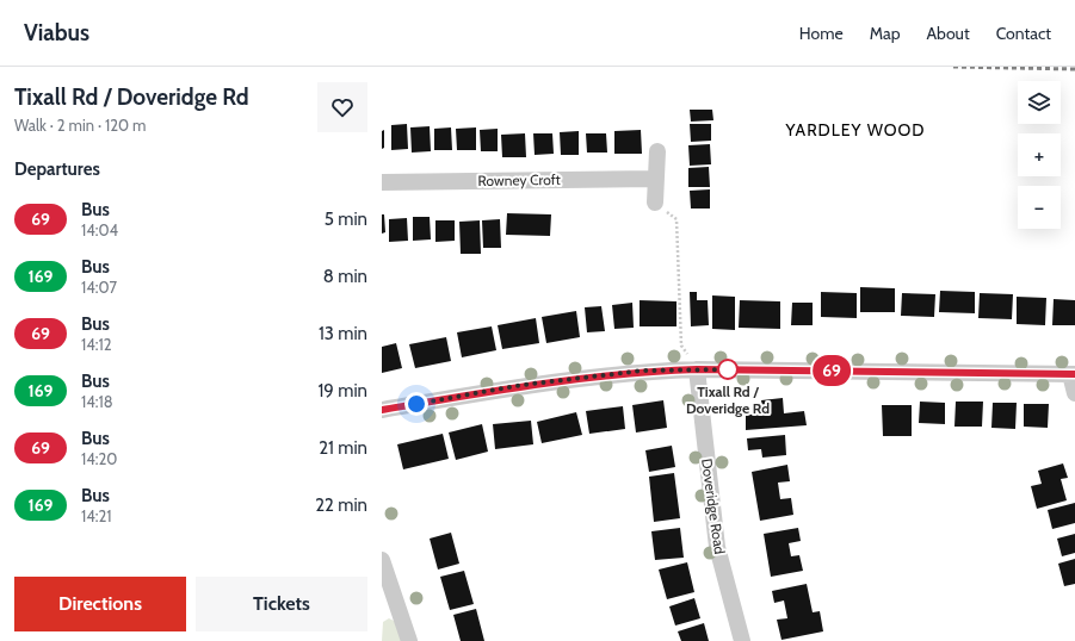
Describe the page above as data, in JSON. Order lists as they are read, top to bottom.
{
  "streets": {
    "street": ["Rowney Croft", "Doveridge Road"]
  },
  "districts": ["YARDLEY WOOD"],
  "places": ["Tixall Rd / Doveridge Rd"],
  "lines": ["bus line 69"],
  "page": {
    "header": "Viabus",
    "nav": [
      "Home",
      "Map",
      "About",
      "Contact"
    ],
    "heading": [
      ["Tixall Rd / Doveridge Rd", "Walk · 2 min · 120 m"],
      "Departures"
    ],
    "on_map": "69",
    "map_buttons": ["+", "−"],
    "list": [
      {
        "mark": "69",
        "name": "Bus",
        "note": "14:04",
        "value": "5 min"
      },
      {
        "mark": "169",
        "name": "Bus",
        "note": "14:07",
        "value": "8 min"
      },
      {
        "mark": "69",
        "name": "Bus",
        "note": "14:12",
        "value": "13 min"
      },
      {
        "mark": "169",
        "name": "Bus",
        "note": "14:18",
        "value": "19 min"
      },
      {
        "mark": "69",
        "name": "Bus",
        "note": "14:20",
        "value": "21 min"
      },
      {
        "mark": "169",
        "name": "Bus",
        "note": "14:21",
        "value": "22 min"
      }
    ],
    "buttons": ["Directions", "Tickets"]
  }
}
